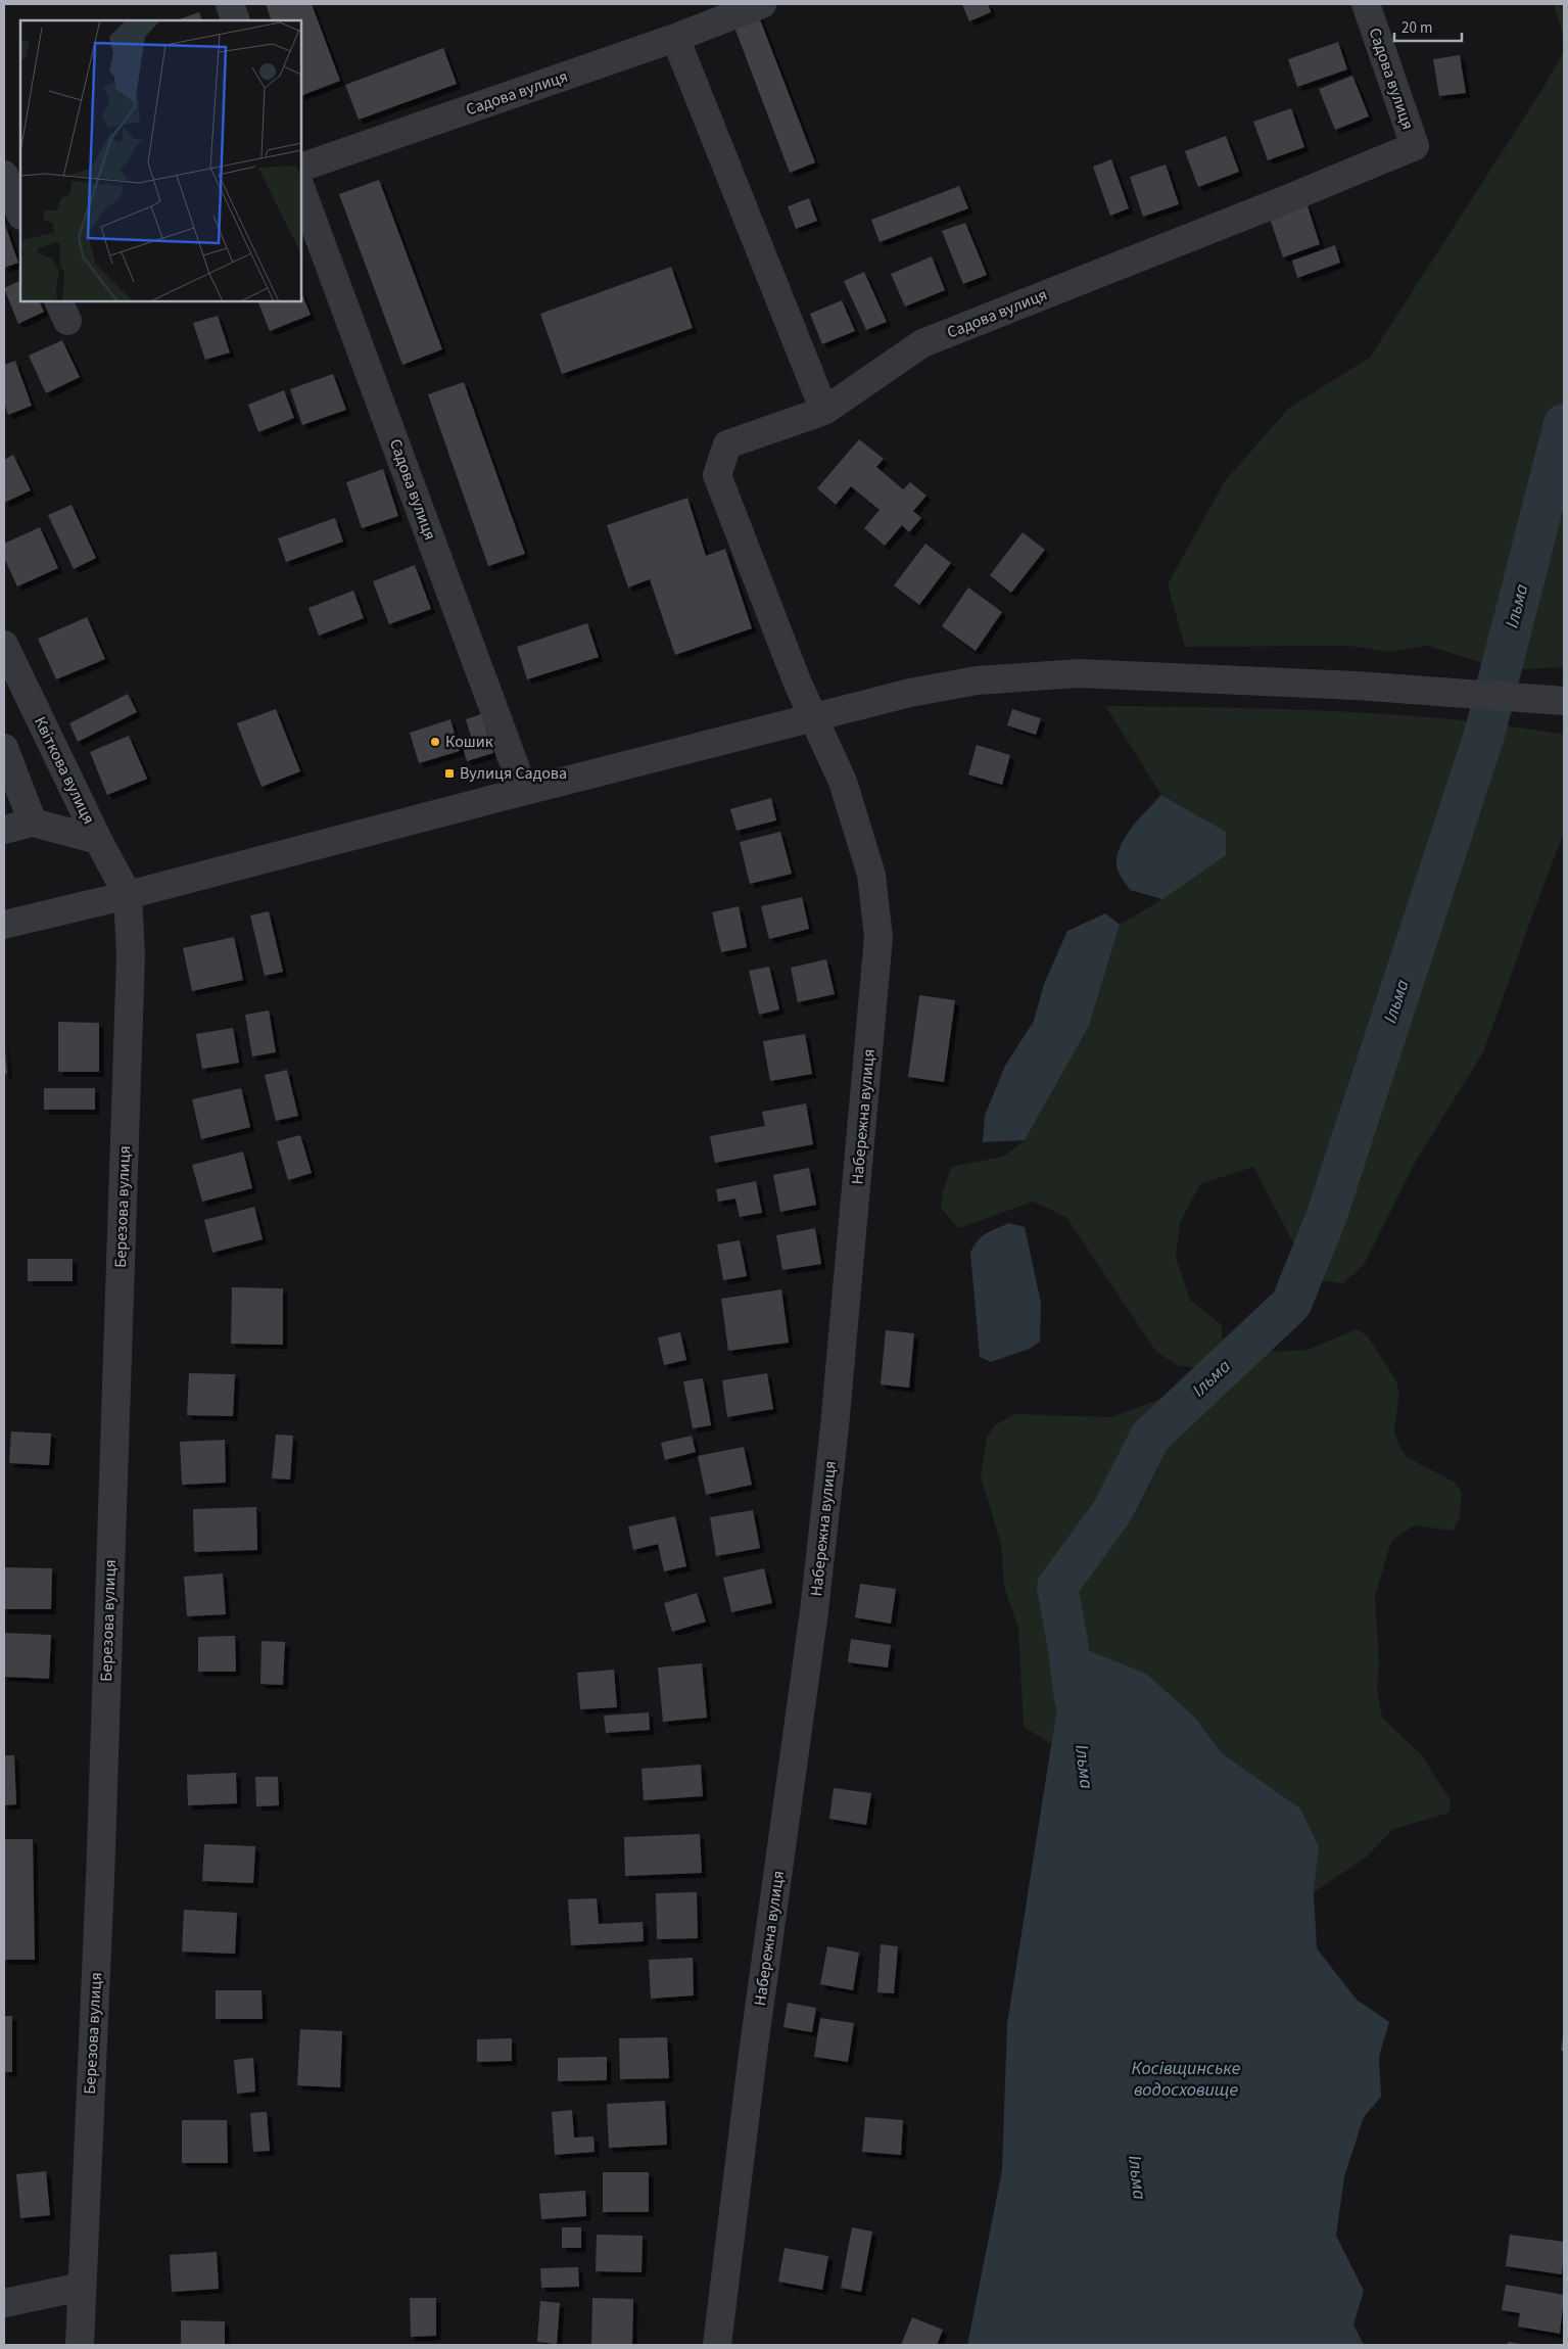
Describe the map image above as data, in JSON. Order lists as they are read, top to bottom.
{
  "streets": {
    "street": [
      "Садова вулиця",
      "Квіткова вулиця",
      "Набережна вулиця",
      "Березова вулиця"
    ]
  },
  "crossings": [
    ["Садова вулиця", "Набережна вулиця"],
    ["Квіткова вулиця", "Березова вулиця"]
  ],
  "water": ["Ільма", "Косівщинське водосховище"],
  "places": {
    "other": ["Кошик"],
    "transit": ["Вулиця Садова"]
  },
  "scale_bar": "20 m"
}
